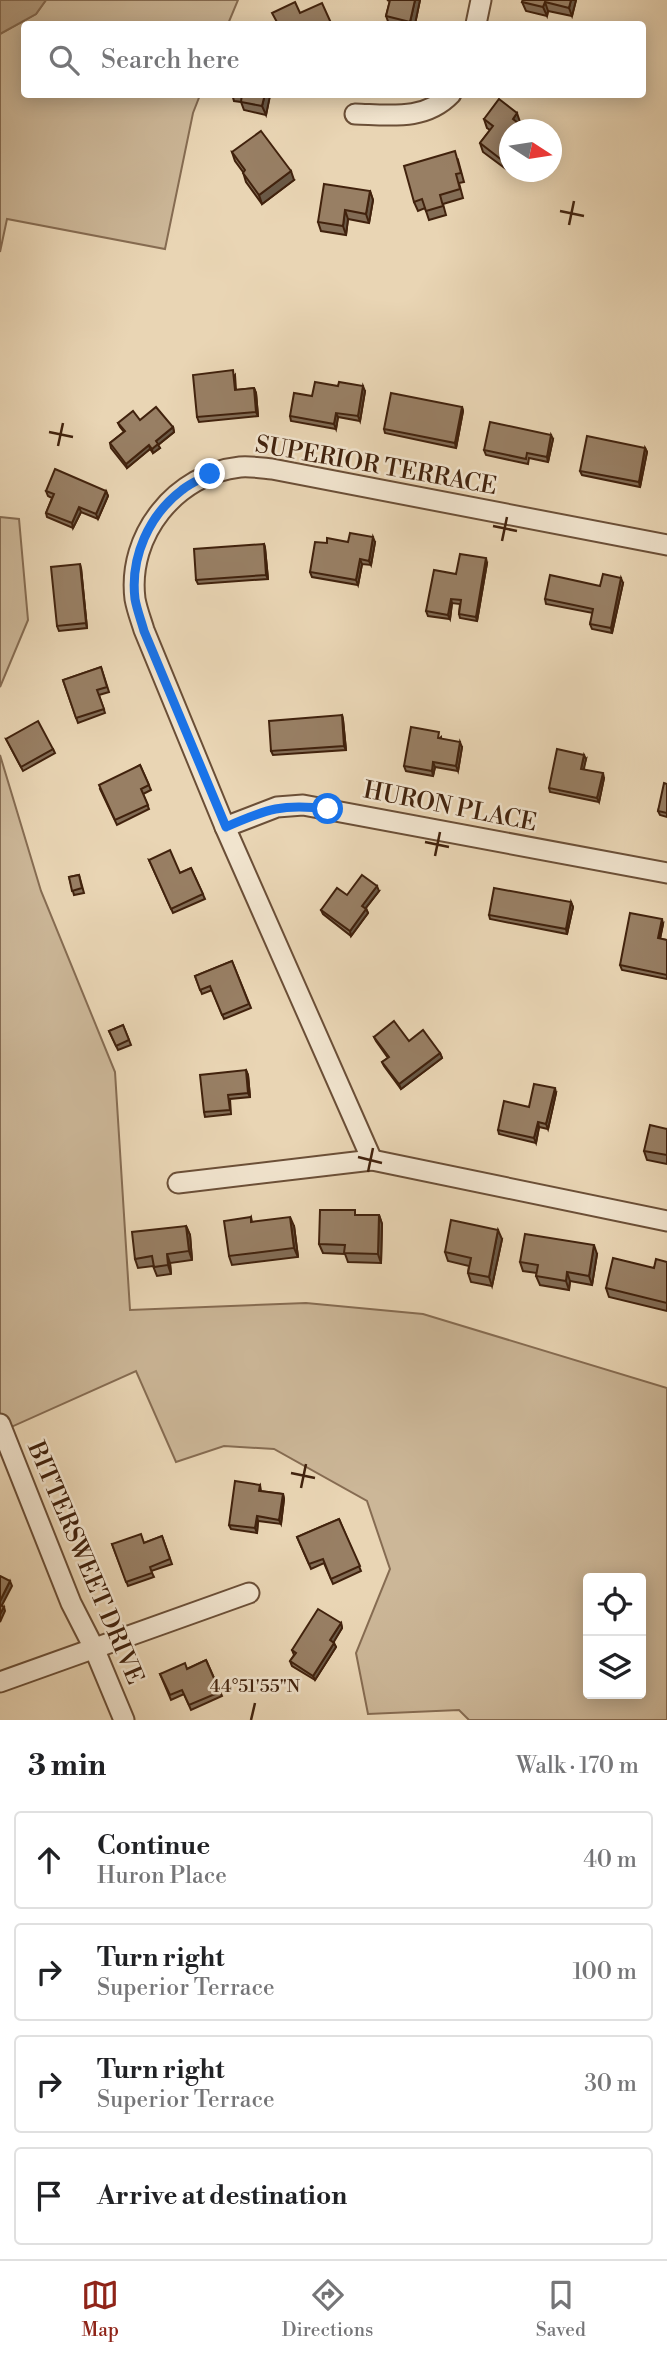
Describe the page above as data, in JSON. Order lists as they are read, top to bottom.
{
  "streets": {
    "street": ["SUPERIOR TERRACE", "HURON PLACE", "BITTERSWEET DRIVE"]
  },
  "crossings": [
    ["SUPERIOR TERRACE", "HURON PLACE"]
  ],
  "north": "right",
  "page": {
    "search": "Search here",
    "heading": ["3 min", "Walk · 170 m"],
    "list": [
      ["Continue", "Huron Place", "40 m"],
      ["Turn right", "Superior Terrace", "100 m"],
      ["Turn right", "Superior Terrace", "30 m"],
      "Arrive at destination"
    ],
    "nav": ["Map", "Directions", "Saved"]
  },
  "coordinates": ["44°51'55\"N"]
}
